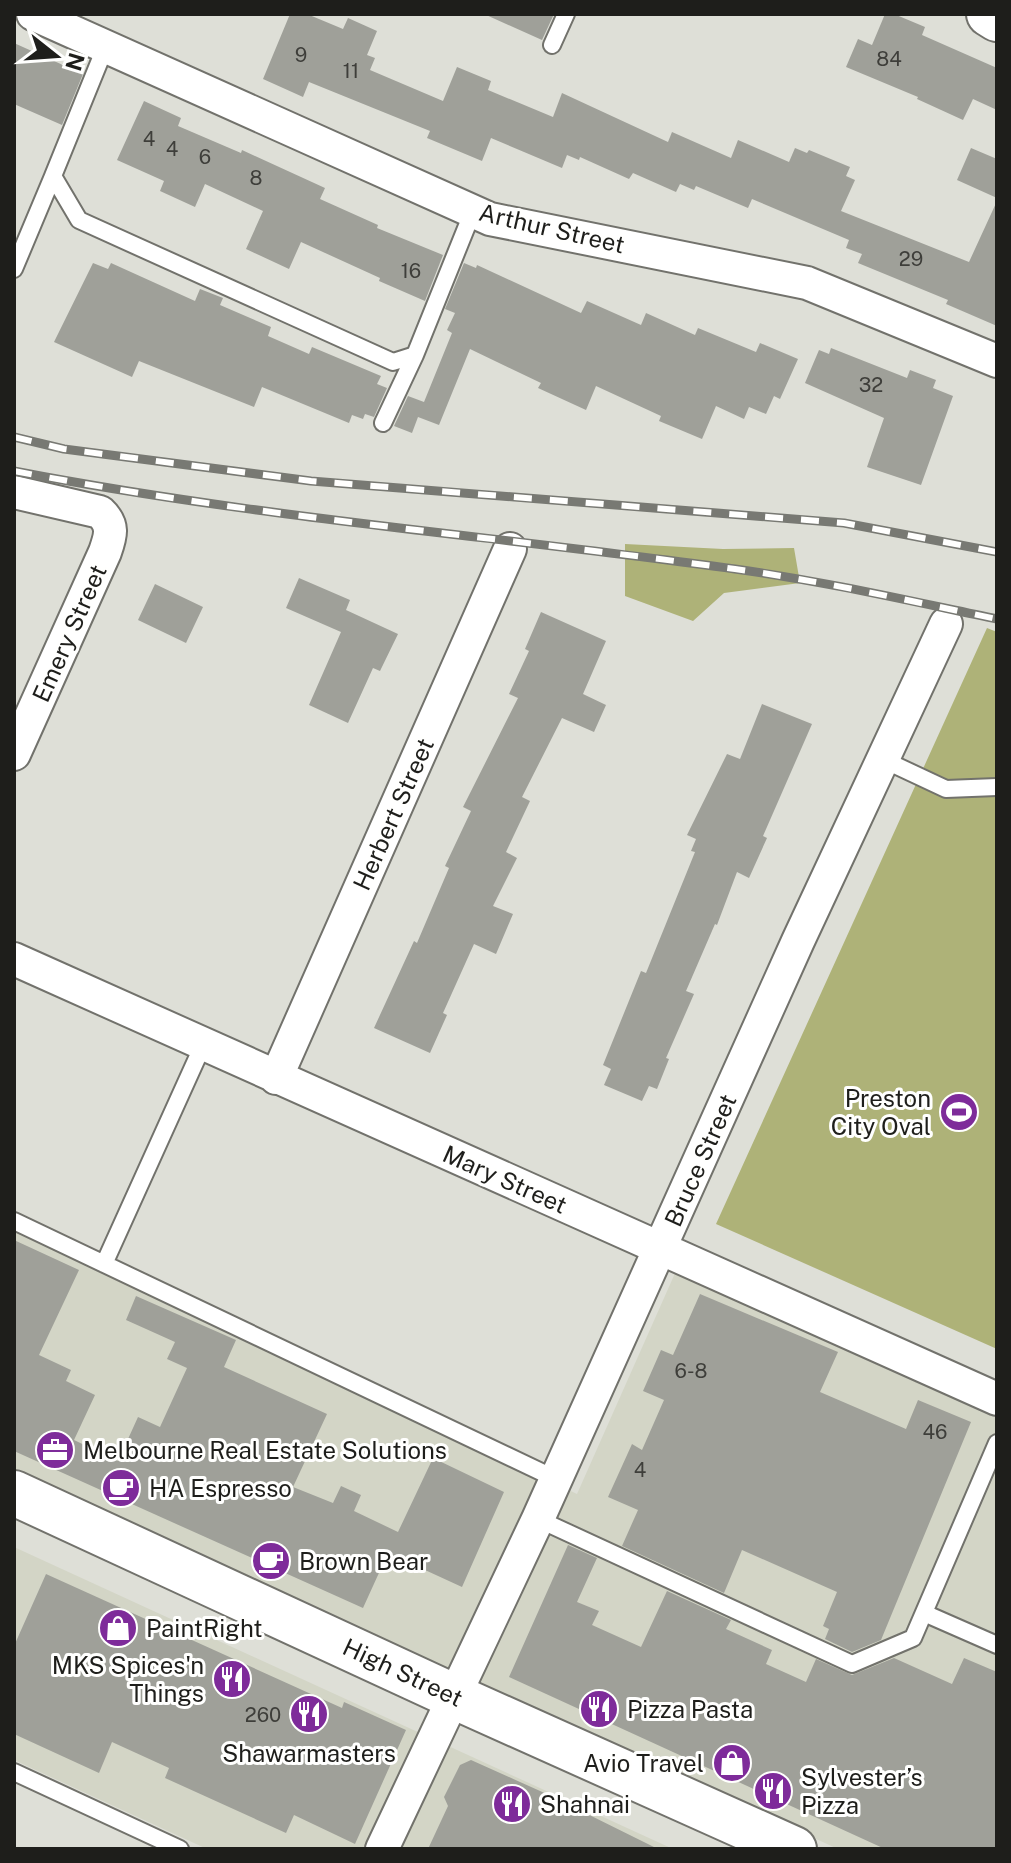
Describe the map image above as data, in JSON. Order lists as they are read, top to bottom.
{
  "streets": {
    "main road": ["High Street"],
    "street": [
      "Arthur Street",
      "Emery Street",
      "Herbert Street",
      "Bruce Street",
      "Mary Street"
    ]
  },
  "crossings": [
    ["Herbert Street", "Mary Street"],
    ["Bruce Street", "Mary Street"],
    ["Bruce Street", "High Street"]
  ],
  "places": {
    "sports": ["Preston City Oval"],
    "office": ["Melbourne Real Estate Solutions"],
    "cafe": ["HA Espresso", "Brown Bear"],
    "shop": ["PaintRight", "Avio Travel"],
    "restaurant": [
      "MKS Spices'n Things",
      "Pizza Pasta",
      "Shawarmasters",
      "Sylvester’s Pizza",
      "Shahnai"
    ]
  },
  "house_numbers": [
    "9",
    "84",
    "11",
    "4",
    "4",
    "6",
    "8",
    "29",
    "16",
    "32",
    "6-8",
    "46",
    "4",
    "260"
  ],
  "north": "right"
}
